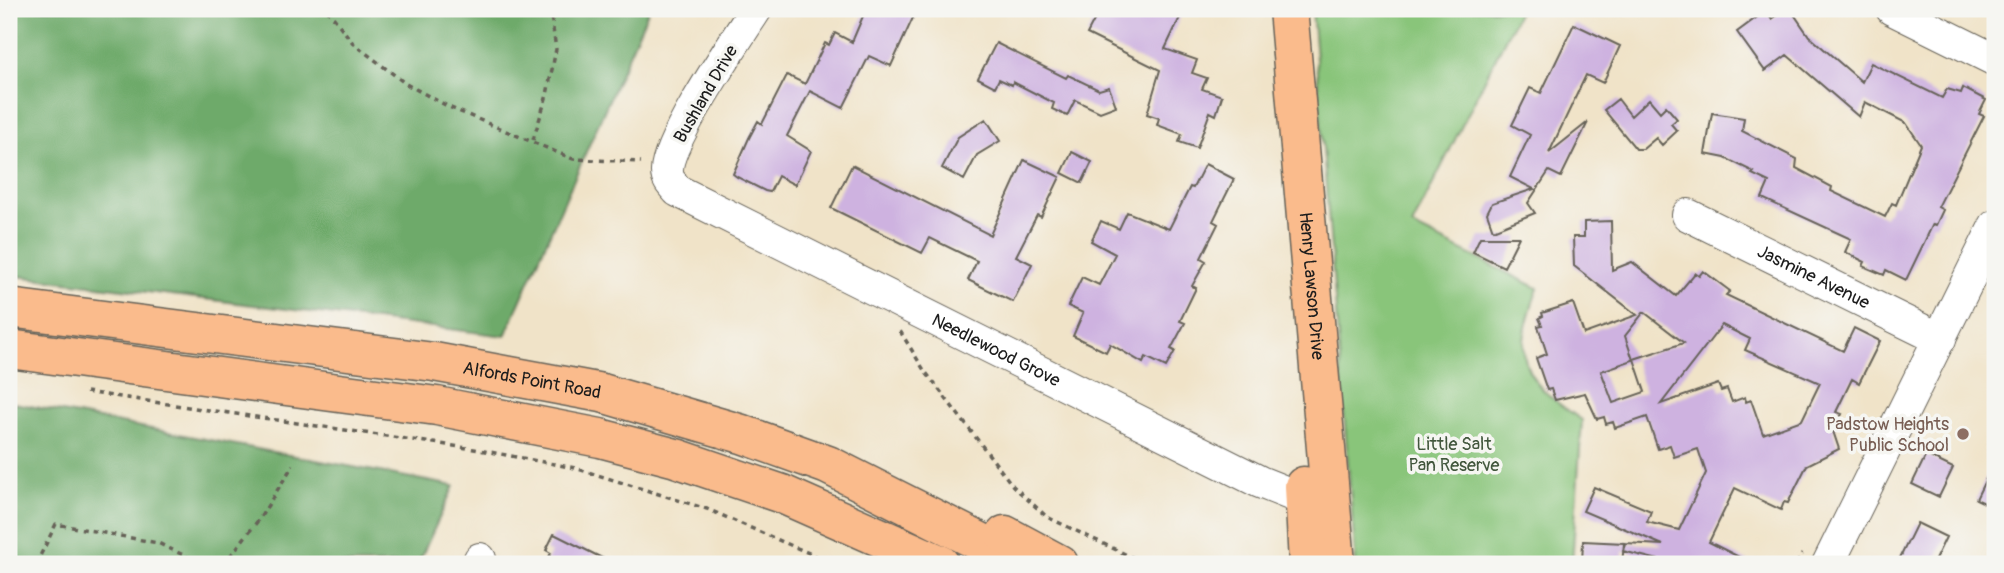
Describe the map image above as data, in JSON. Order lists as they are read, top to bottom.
{
  "streets": {
    "main road": ["Henry Lawson Drive", "Alfords Point Road"],
    "street": ["Bushland Drive", "Jasmine Avenue", "Needlewood Grove"]
  },
  "crossings": [
    ["Bushland Drive", "Needlewood Grove"],
    ["Henry Lawson Drive", "Needlewood Grove"]
  ],
  "parks": ["Little Salt Pan Reserve"],
  "places": ["Padstow Heights Public School"]
}
